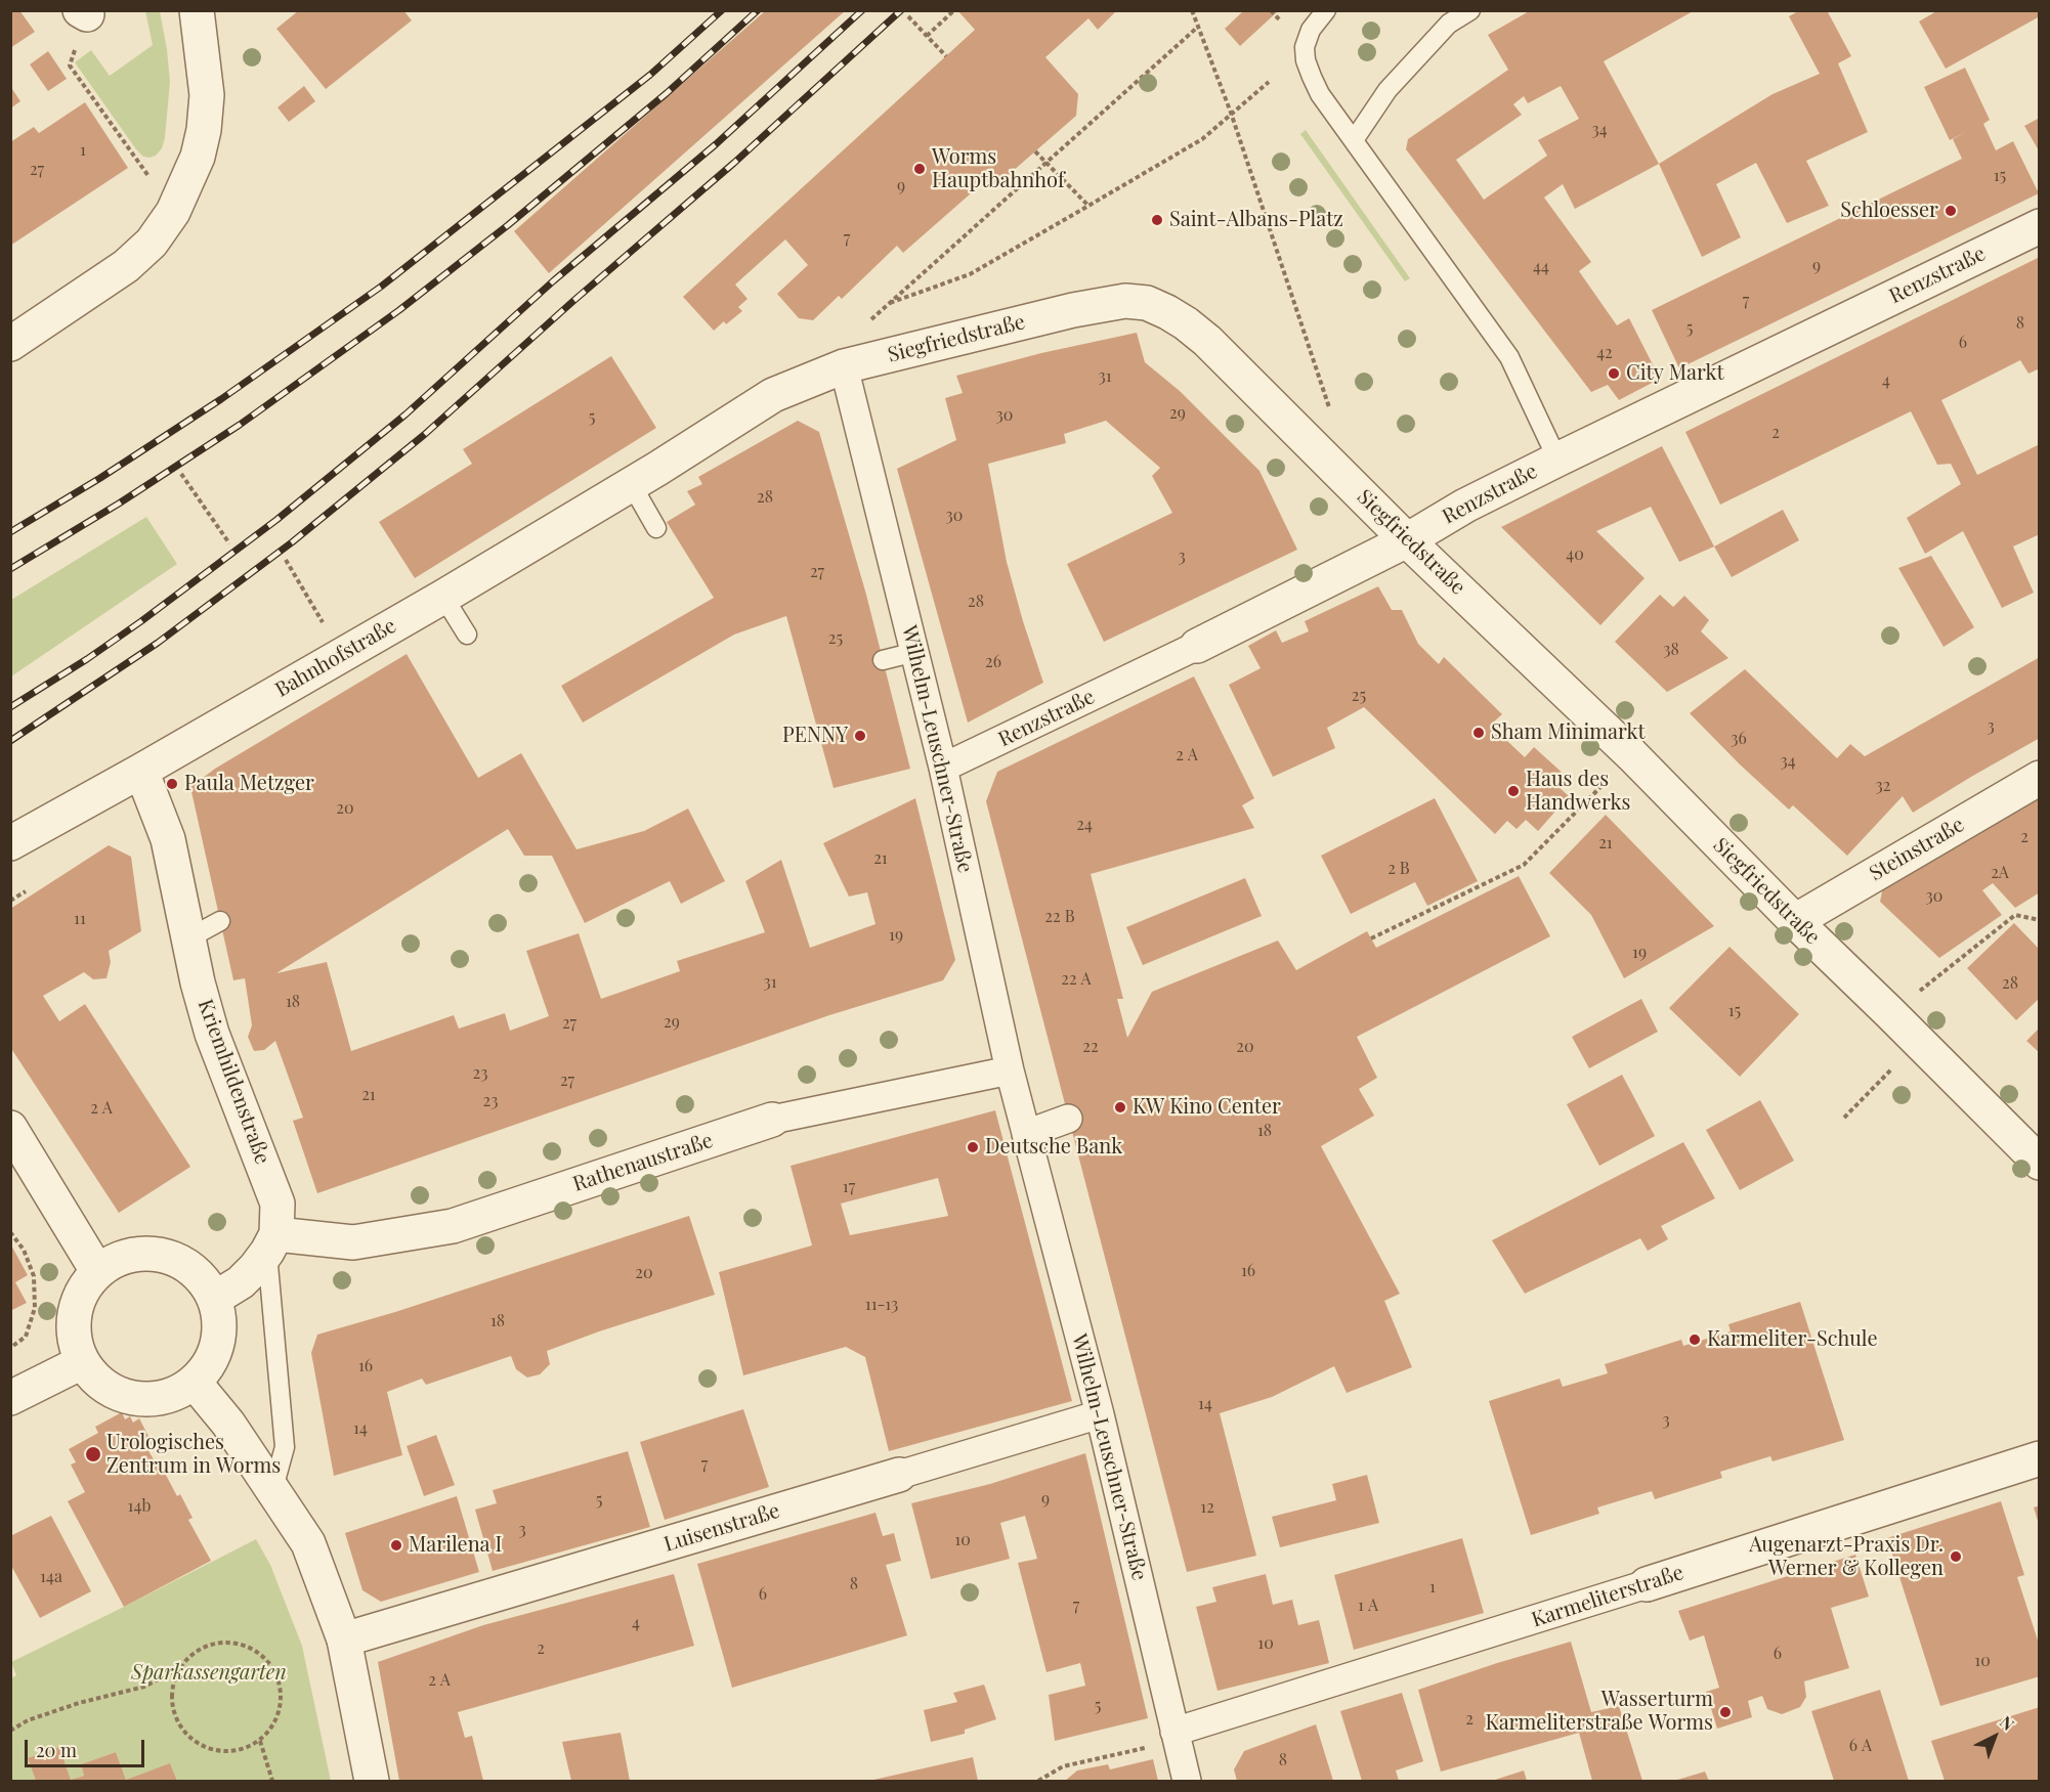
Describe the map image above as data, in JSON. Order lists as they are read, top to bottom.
{
  "streets": {
    "street": [
      "Renzstraße",
      "Siegfriedstraße",
      "Bahnhofstraße",
      "Wilhelm-Leuschner-Straße",
      "Steinstraße",
      "Kriemhildenstraße",
      "Rathenaustraße",
      "Luisenstraße",
      "Karmeliterstraße"
    ]
  },
  "crossings": [
    ["Renzstraße", "Siegfriedstraße"],
    ["Renzstraße", "Wilhelm-Leuschner-Straße"],
    ["Siegfriedstraße", "Bahnhofstraße"],
    ["Siegfriedstraße", "Wilhelm-Leuschner-Straße"],
    ["Siegfriedstraße", "Steinstraße"],
    ["Bahnhofstraße", "Kriemhildenstraße"],
    ["Wilhelm-Leuschner-Straße", "Rathenaustraße"],
    ["Wilhelm-Leuschner-Straße", "Luisenstraße"],
    ["Wilhelm-Leuschner-Straße", "Karmeliterstraße"],
    ["Kriemhildenstraße", "Rathenaustraße"]
  ],
  "parks": ["Sparkassengarten"],
  "places": [
    "Worms Hauptbahnhof",
    "Schloesser",
    "Saint-Albans-Platz",
    "City Markt",
    "Sham Minimarkt",
    "PENNY",
    "Paula Metzger",
    "Haus des Handwerks",
    "KW Kino Center",
    "Deutsche Bank",
    "Karmeliter-Schule",
    "Urologisches Zentrum in Worms",
    "Marilena I",
    "Augenarzt-Praxis Dr. Werner & Kollegen",
    "Wasserturm Karmeliterstraße Worms"
  ],
  "house_numbers": [
    "34",
    "1",
    "27",
    "15",
    "9",
    "7",
    "9",
    "44",
    "7",
    "8",
    "5",
    "6",
    "42",
    "31",
    "4",
    "29",
    "30",
    "5",
    "2",
    "28",
    "30",
    "40",
    "3",
    "27",
    "28",
    "25",
    "38",
    "26",
    "25",
    "3",
    "36",
    "2 A",
    "34",
    "32",
    "20",
    "24",
    "2",
    "21",
    "21",
    "2 B",
    "2A",
    "30",
    "22 B",
    "11",
    "19",
    "19",
    "22 A",
    "31",
    "28",
    "18",
    "15",
    "29",
    "27",
    "22",
    "20",
    "23",
    "27",
    "21",
    "23",
    "2 A",
    "18",
    "17",
    "16",
    "20",
    "11-13",
    "18",
    "16",
    "14",
    "3",
    "14",
    "7",
    "9",
    "5",
    "14b",
    "12",
    "3",
    "10",
    "14a",
    "8",
    "1",
    "6",
    "7",
    "1 A",
    "4",
    "10",
    "2",
    "6",
    "10",
    "2 A",
    "5",
    "2",
    "6 A",
    "8"
  ],
  "scale_bar": "20 m",
  "north": "top right"
}
